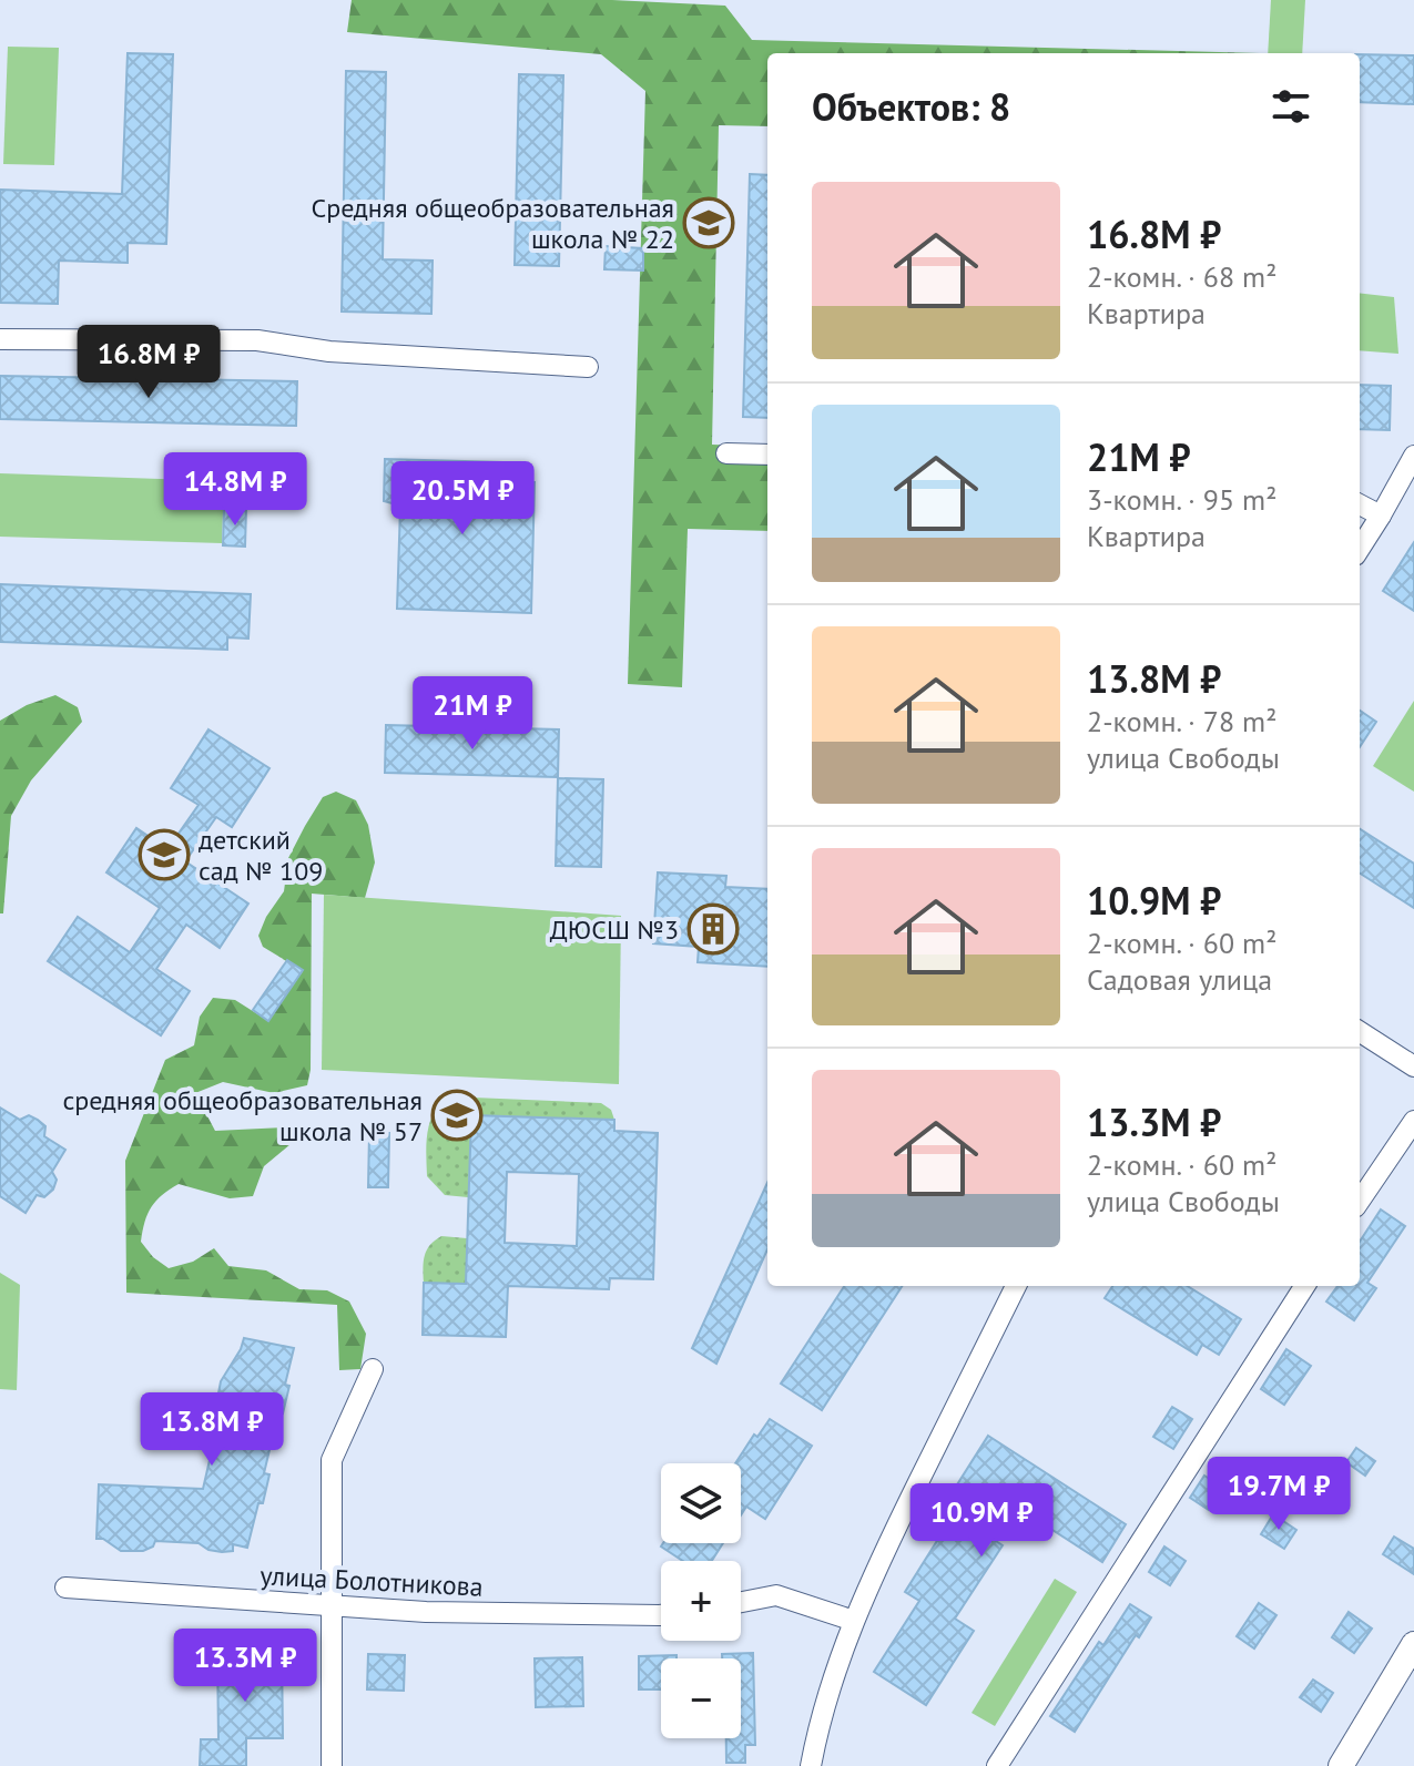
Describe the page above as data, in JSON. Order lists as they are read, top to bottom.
{
  "streets": {
    "street": ["улица Болотникова"]
  },
  "places": {
    "school or university": ["Средняя общеобразовательная школа № 22", "детский сад № 109", "средняя общеобразовательная школа № 57"],
    "building": ["ДЮСШ №3"]
  },
  "page": {
    "heading": "Объектов: 8",
    "list": [
      {
        "name": "16.8M ₽",
        "note": "2-комн. · 68 m² · Квартира"
      },
      {
        "name": "21M ₽",
        "note": "3-комн. · 95 m² · Квартира"
      },
      {
        "name": "13.8M ₽",
        "note": "2-комн. · 78 m² · улица Свободы"
      },
      {
        "name": "10.9M ₽",
        "note": "2-комн. · 60 m² · Садовая улица"
      },
      {
        "name": "13.3M ₽",
        "note": "2-комн. · 60 m² · улица Свободы"
      }
    ],
    "price": [
      "16.8M ₽",
      "14.8M ₽",
      "20.5M ₽",
      "21M ₽",
      "13.8M ₽",
      "19.7M ₽",
      "10.9M ₽",
      "13.3M ₽"
    ],
    "map_buttons": ["+", "−"]
  }
}
